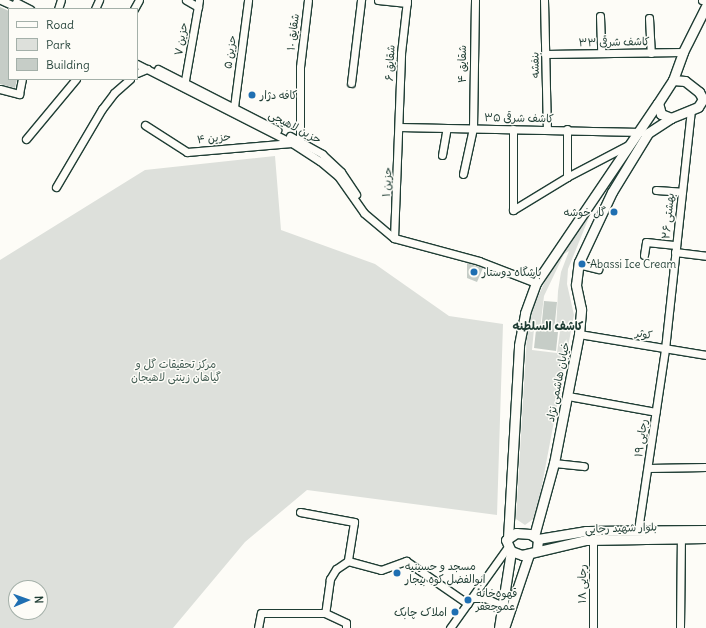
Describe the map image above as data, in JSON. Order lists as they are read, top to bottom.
{
  "streets": {
    "main road": ["خیابان هاشمی نژاد", "بلوار شهید رجایی"],
    "street": [
      "شقایق ۱۰",
      "حزین ۷",
      "کاشف شرقی ۳۳",
      "حزین ۵",
      "شقایق ۶",
      "شقایق ۴",
      "بنفشه",
      "کاشف شرقی ۳۵",
      "حزین لاهیجی",
      "حزین ۴",
      "حزین ۱",
      "بهشتی ۲۶",
      "کوثر",
      "رجایی ۱۹",
      "رجایی ۱۸"
    ]
  },
  "crossings": [
    ["شقایق ۱۰", "حزین لاهیجی"],
    ["حزین ۷", "حزین لاهیجی"],
    ["کاشف شرقی ۳۳", "بنفشه"],
    ["حزین ۵", "حزین لاهیجی"],
    ["شقایق ۶", "کاشف شرقی ۳۵"],
    ["شقایق ۶", "حزین ۱"],
    ["شقایق ۴", "کاشف شرقی ۳۵"],
    ["بنفشه", "کاشف شرقی ۳۵"],
    ["کاشف شرقی ۳۵", "حزین ۱"],
    ["کاشف شرقی ۳۵", "خیابان هاشمی نژاد"],
    ["حزین لاهیجی", "حزین ۴"],
    ["حزین لاهیجی", "حزین ۱"],
    ["بهشتی ۲۶", "کوثر"],
    ["بهشتی ۲۶", "خیابان هاشمی نژاد"],
    ["بهشتی ۲۶", "رجایی ۱۹"],
    ["کوثر", "خیابان هاشمی نژاد"],
    ["کوثر", "رجایی ۱۹"],
    ["خیابان هاشمی نژاد", "بلوار شهید رجایی"],
    ["رجایی ۱۹", "بلوار شهید رجایی"],
    ["بلوار شهید رجایی", "رجایی ۱۸"]
  ],
  "districts": ["کاشف السلطنه"],
  "parks": ["مرکز تحقیقات گل و گیاهان زینتی لاهیجان"],
  "places": [
    "کافه دژار",
    "گل خوشه",
    "Abassi Ice Cream",
    "باشگاه دوستار",
    "مسجد و حسینیه ابوالفضل کوه بیجار",
    "قهوه‌خانهٔ عموجعفر",
    "املاک چابک"
  ],
  "legend": ["Road", "Park", "Building"],
  "north": "right"
}
